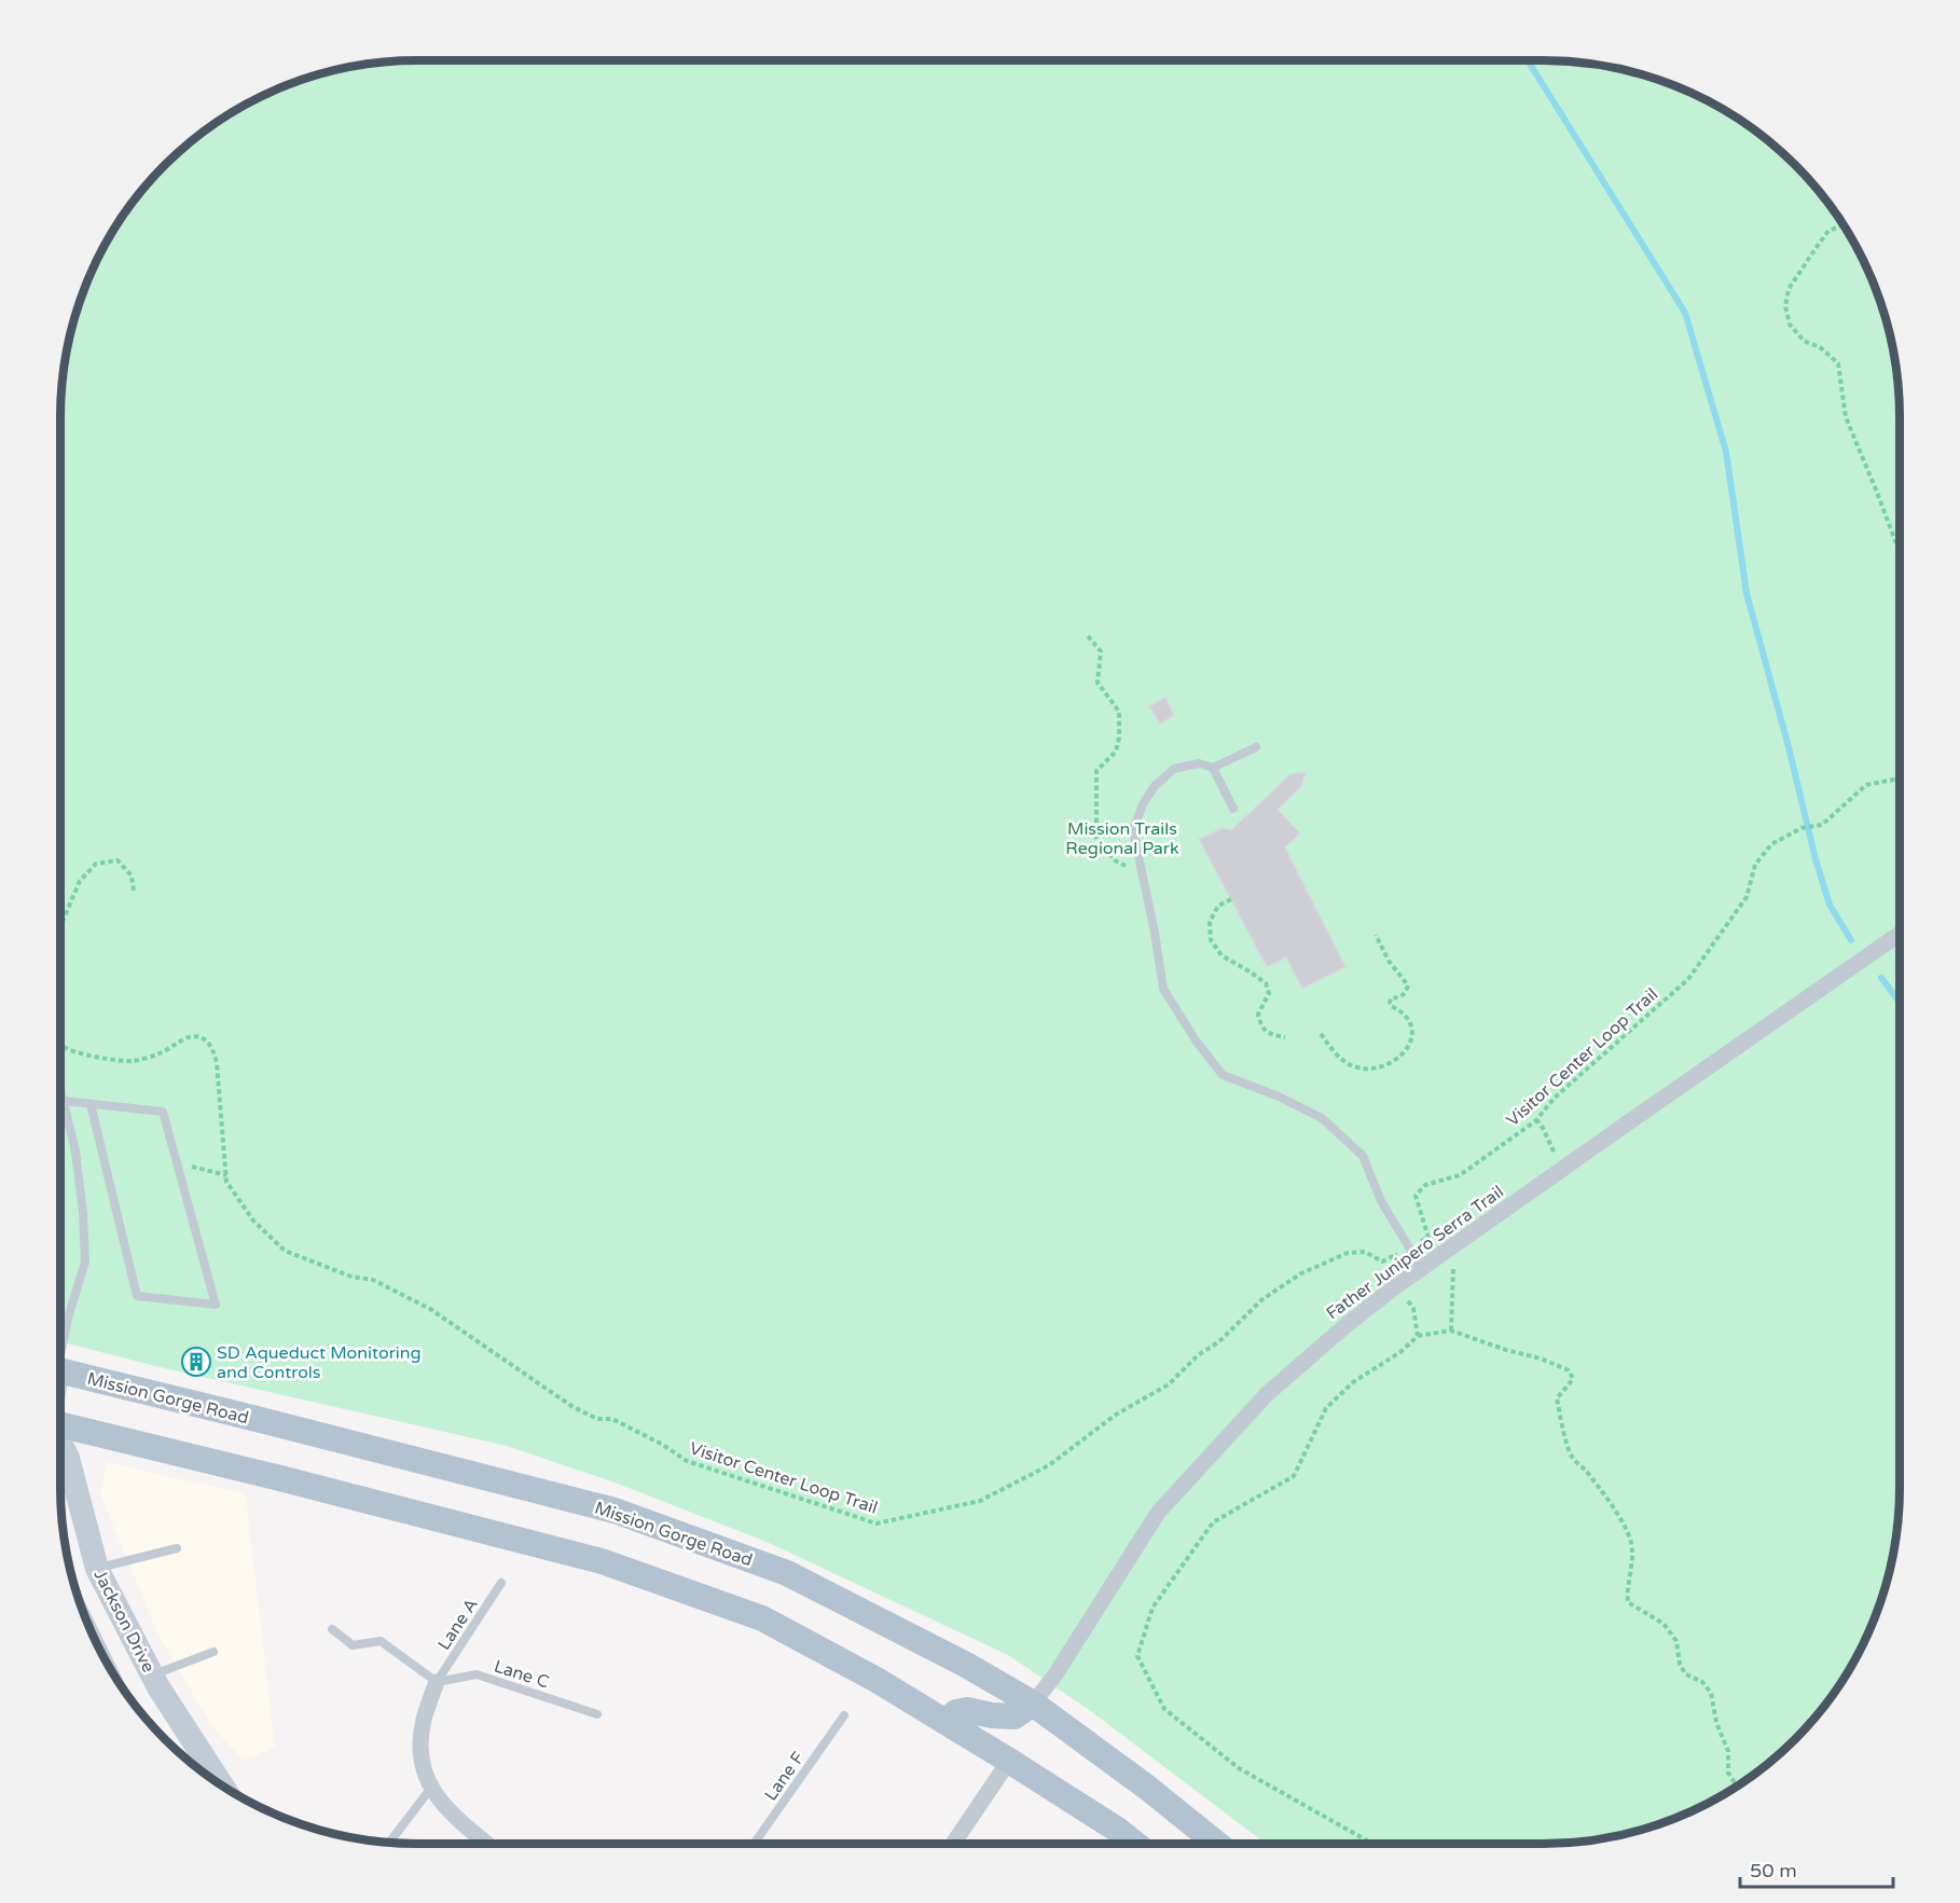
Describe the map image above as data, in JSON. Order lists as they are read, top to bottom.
{
  "streets": {
    "main road": ["Mission Gorge Road", "Jackson Drive"],
    "street": ["Father Junipero Serra Trail"],
    "lane": ["Lane A", "Lane C", "Lane F"],
    "path": ["Visitor Center Loop Trail"]
  },
  "crossings": [
    ["Father Junipero Serra Trail", "Mission Gorge Road"],
    ["Lane A", "Lane C"]
  ],
  "parks": ["Mission Trails Regional Park"],
  "places": {
    "building": ["SD Aqueduct Monitoring and Controls"]
  },
  "scale_bar": "50 m"
}
